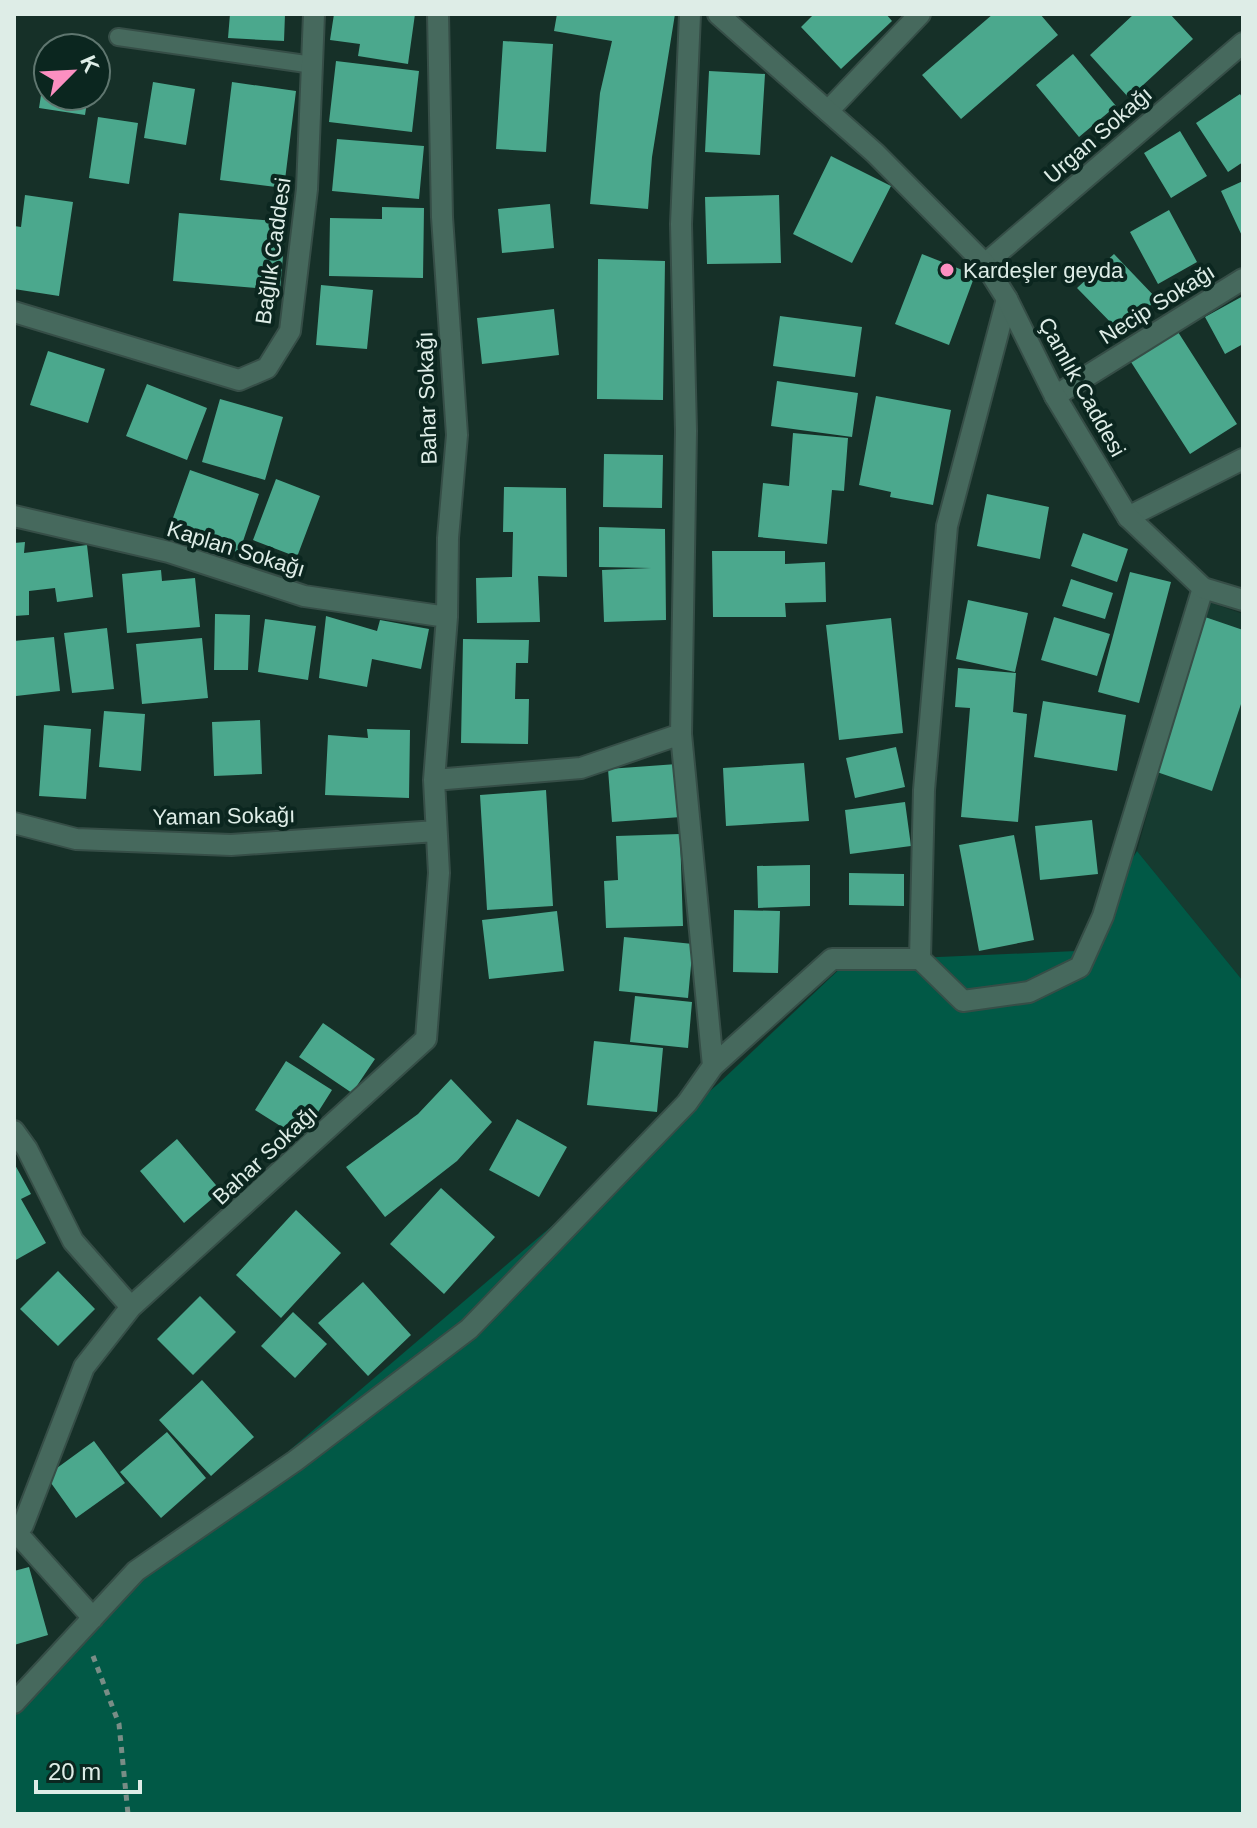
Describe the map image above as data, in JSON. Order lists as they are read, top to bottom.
{
  "streets": {
    "street": [
      "Urgan Sokağı",
      "Bağlık Caddesi",
      "Necip Sokağı",
      "Çamlık Caddesi",
      "Bahar Sokağı",
      "Kaplan Sokağı",
      "Yaman Sokağı"
    ]
  },
  "crossings": [
    ["Urgan Sokağı", "Çamlık Caddesi"],
    ["Necip Sokağı", "Çamlık Caddesi"],
    ["Bahar Sokağı", "Kaplan Sokağı"],
    ["Bahar Sokağı", "Yaman Sokağı"]
  ],
  "places": ["Kardeşler geyda"],
  "scale_bar": "20 m",
  "north": "top right"
}
